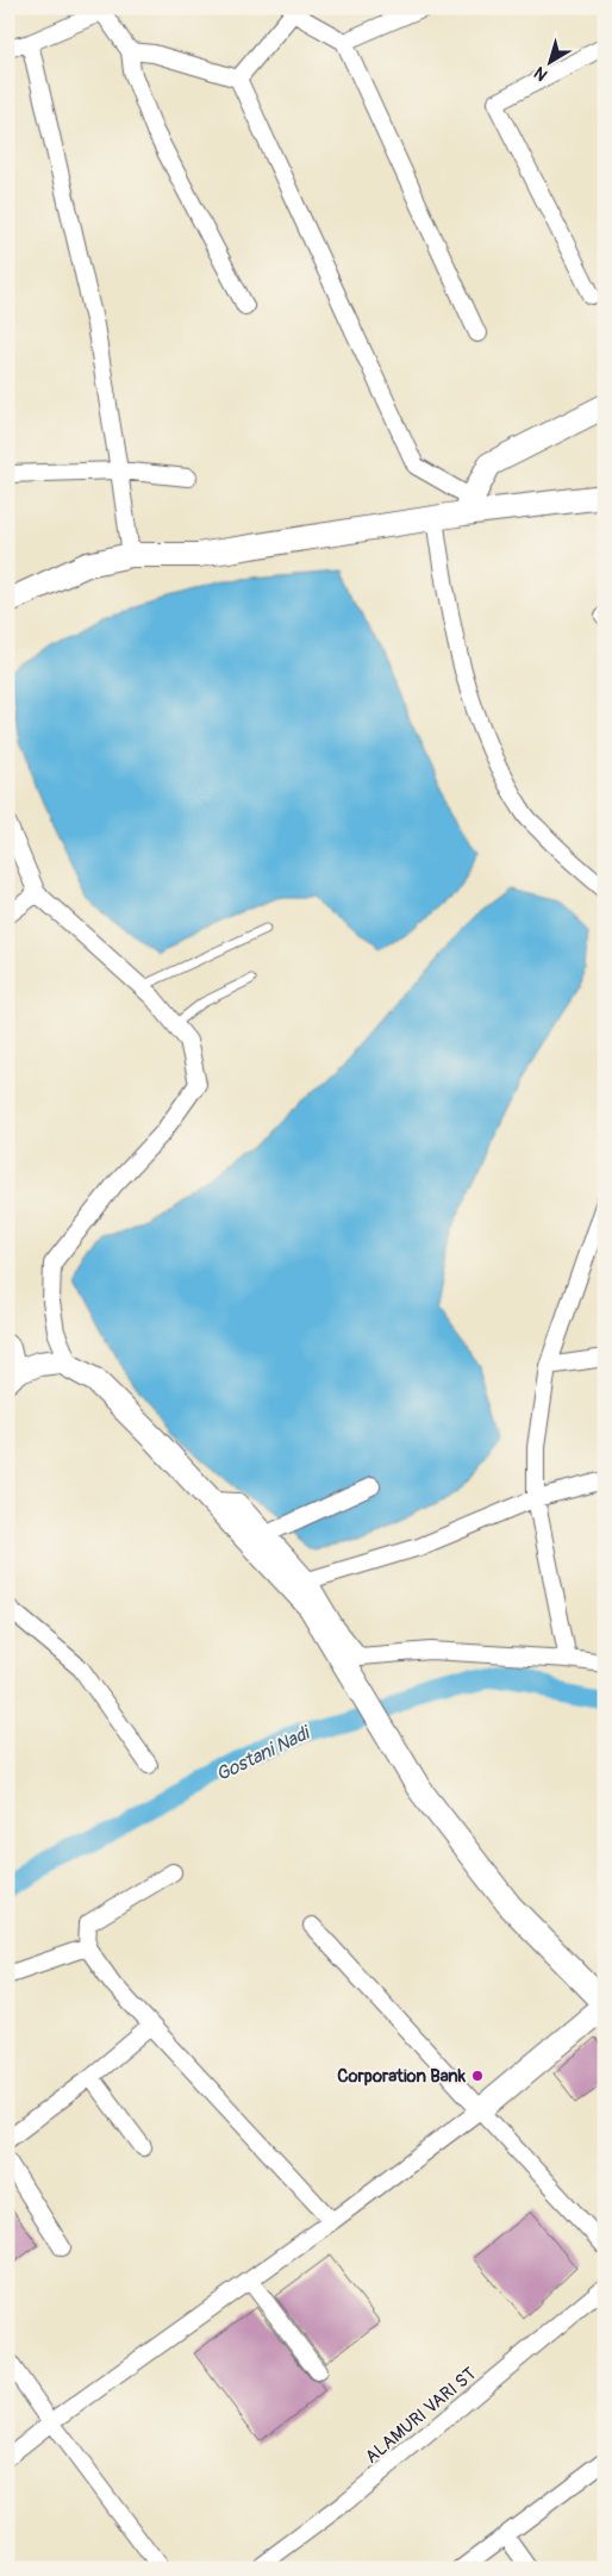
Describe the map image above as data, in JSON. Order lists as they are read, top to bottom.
{
  "streets": {
    "street": ["ALAMURI VARI ST"]
  },
  "water": ["Gostani Nadi"],
  "places": ["Corporation Bank"],
  "north": "bottom left"
}
